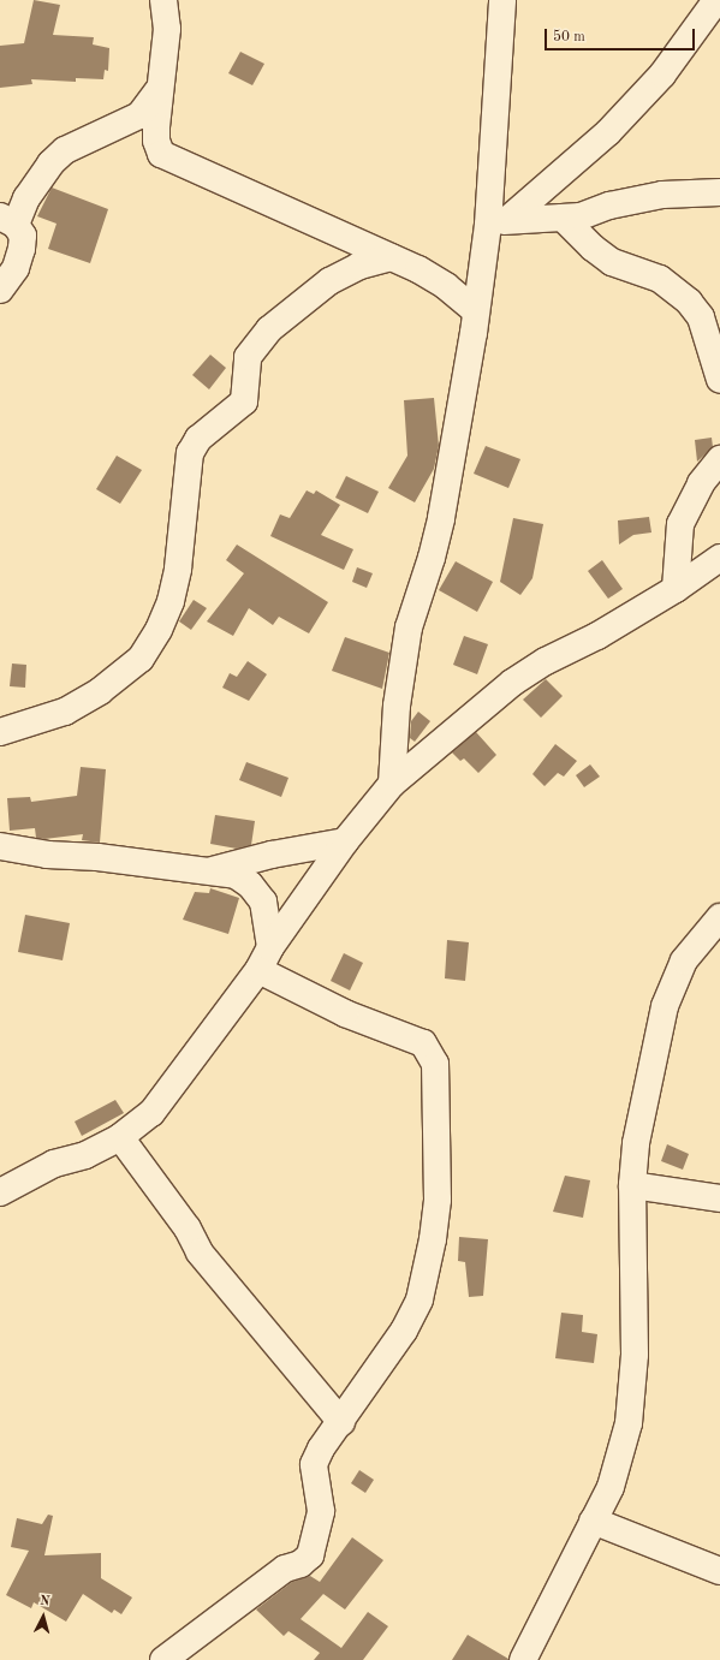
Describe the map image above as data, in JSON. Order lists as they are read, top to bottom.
{
  "scale_bar": "50 m",
  "north": "top"
}
